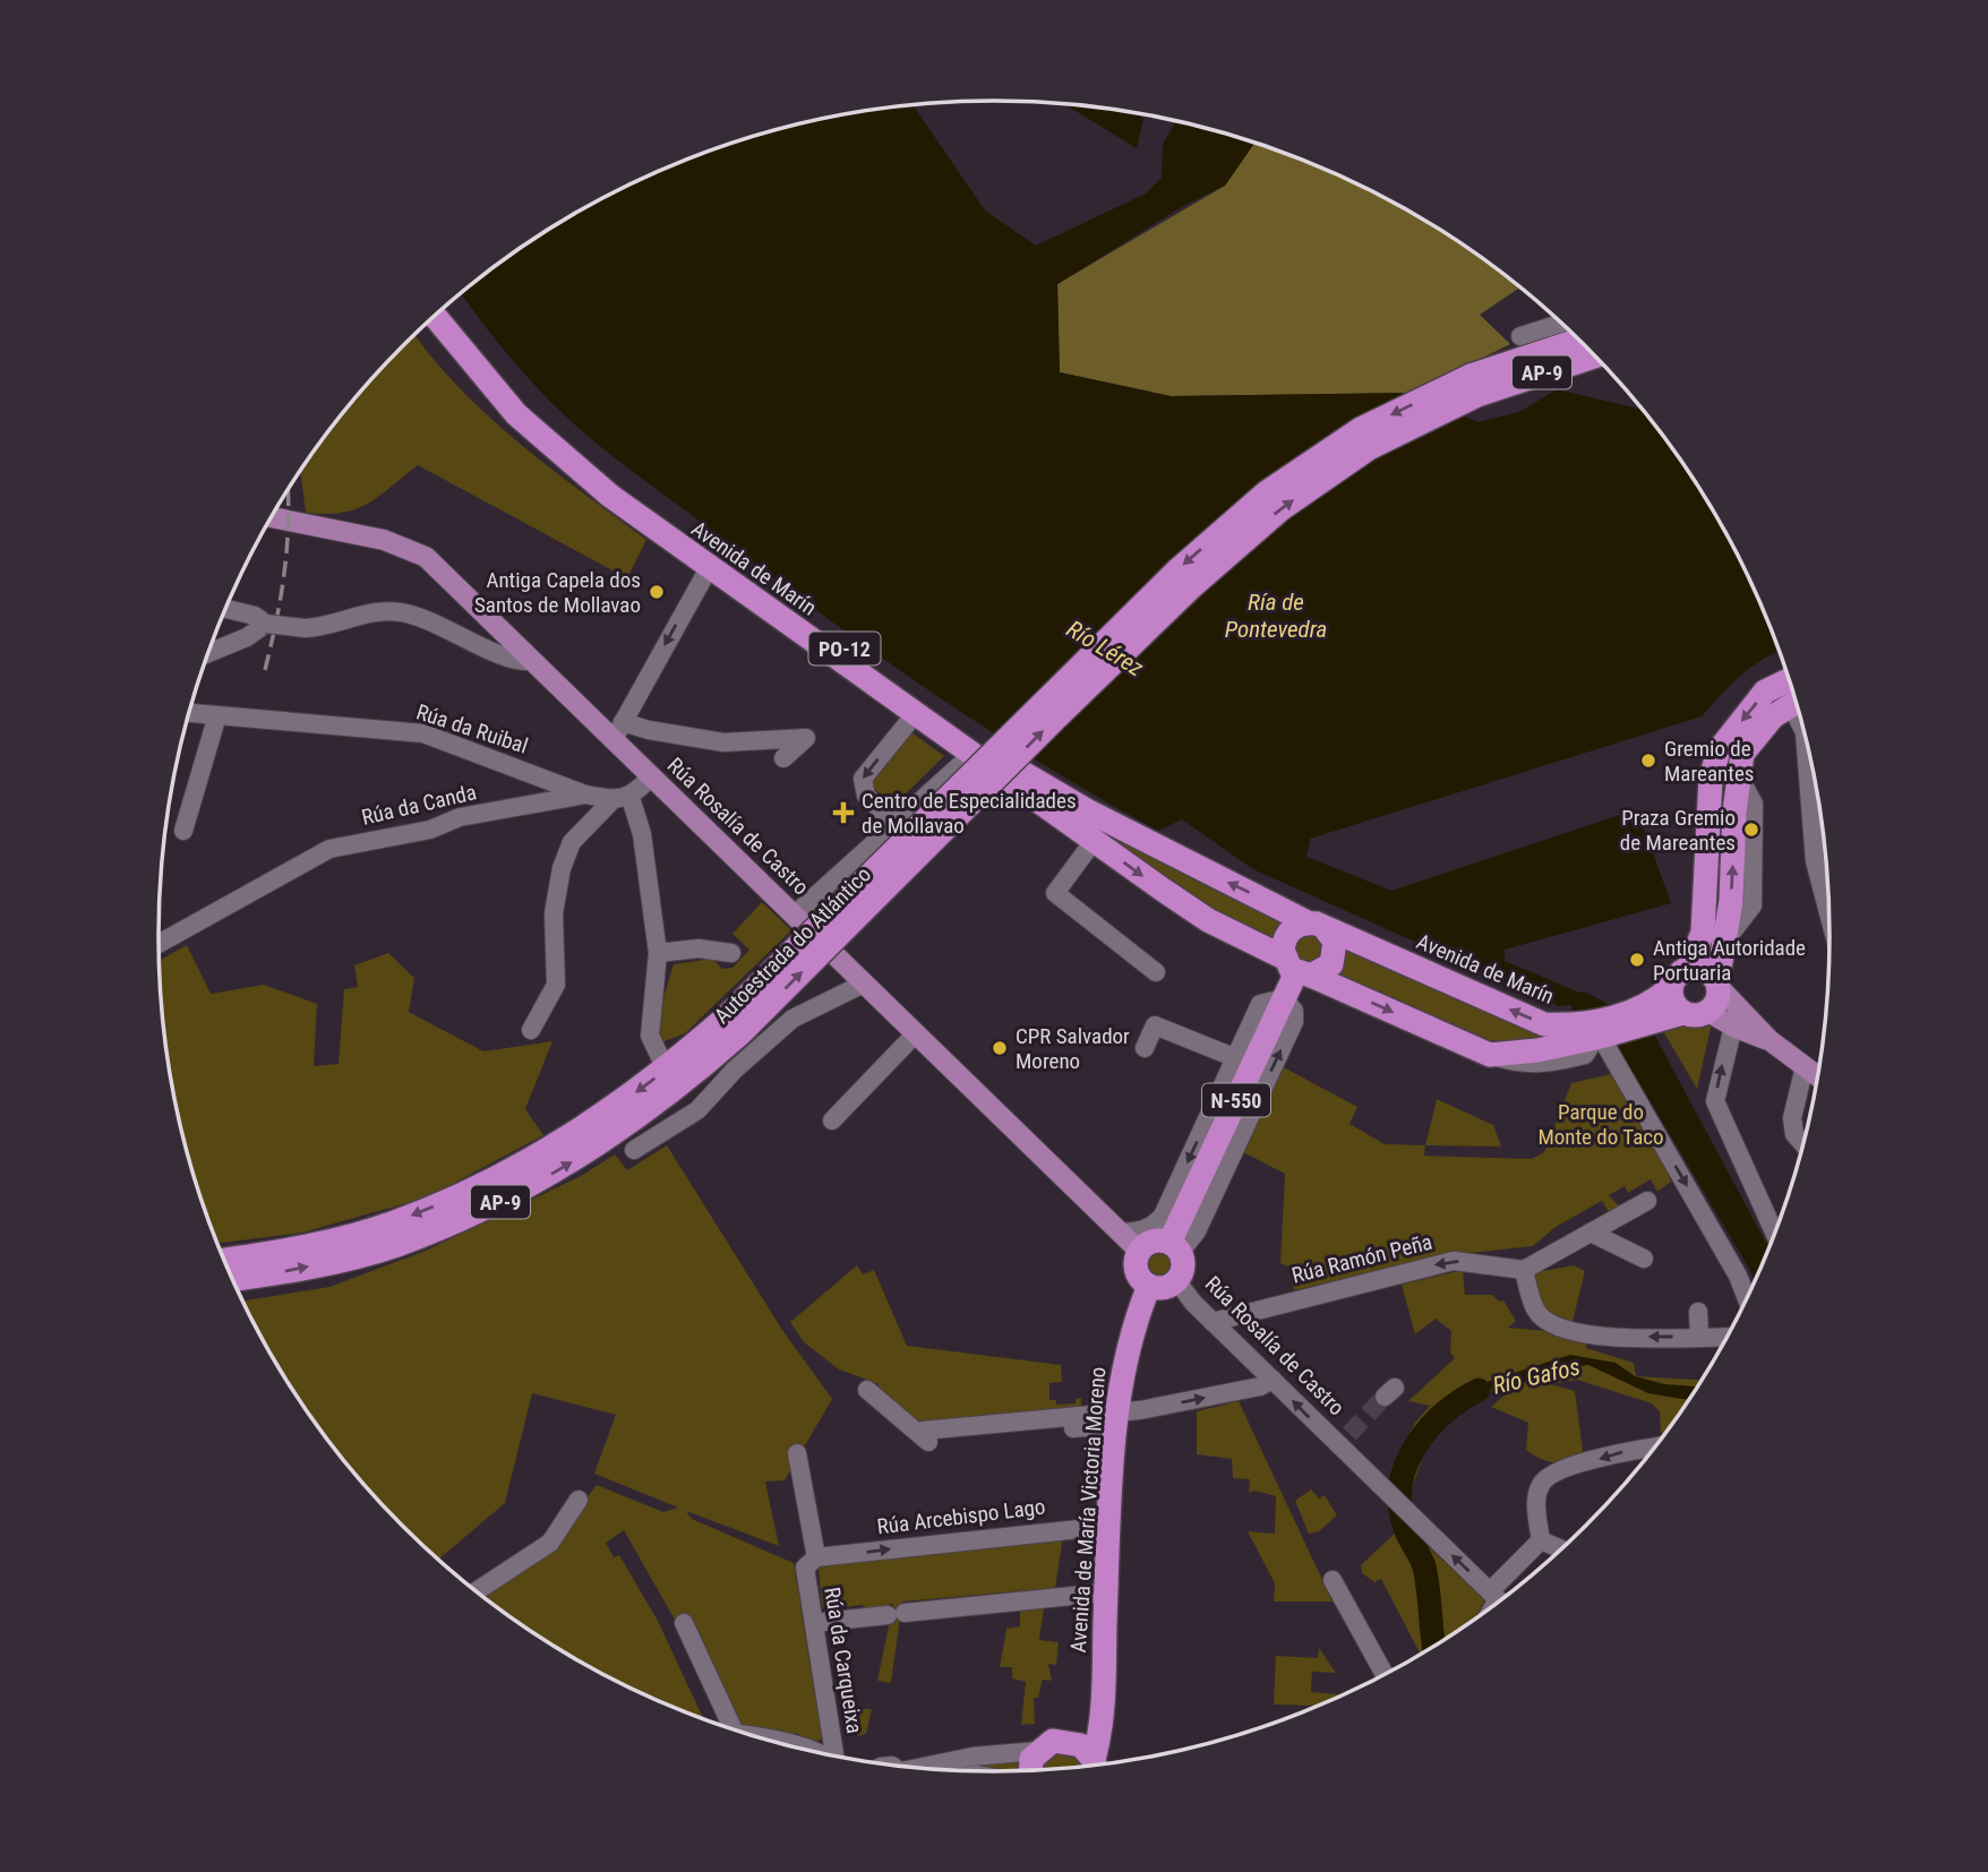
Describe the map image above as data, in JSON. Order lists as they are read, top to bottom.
{
  "streets": {
    "highway": [
      "AP-9",
      "Avenida de Marín",
      "PO-12",
      "Rúa Rosalía de Castro",
      "Autoestrada do Atlántico",
      "N-550",
      "Avenida de María Victoria Moreno"
    ],
    "street": [
      "Rúa da Ruibal",
      "Rúa da Canda",
      "Rúa Ramón Peña",
      "Rúa Arcebispo Lago",
      "Rúa da Carqueixa"
    ]
  },
  "crossings": [
    ["Avenida de Marín", "N-550"],
    ["Rúa da Ruibal", "Rúa da Canda"],
    ["Rúa Rosalía de Castro", "N-550"],
    ["Rúa Rosalía de Castro", "Rúa Ramón Peña"],
    ["Rúa Rosalía de Castro", "Avenida de María Victoria Moreno"],
    ["N-550", "Avenida de María Victoria Moreno"],
    ["Avenida de María Victoria Moreno", "Rúa Arcebispo Lago"],
    ["Rúa Arcebispo Lago", "Rúa da Carqueixa"]
  ],
  "one_way": ["Rúa Ramón Peña"],
  "water": ["Ría de Pontevedra", "Río Lérez", "Río Gafos"],
  "parks": ["Parque do Monte do Taco"],
  "places": {
    "other": [
      "Antiga Capela dos Santos de Mollavao",
      "Gremio de Mareantes",
      "Praza Gremio de Mareantes",
      "Antiga Autoridade Portuaria",
      "CPR Salvador Moreno"
    ],
    "health": ["Centro de Especialidades de Mollavao"]
  }
}
